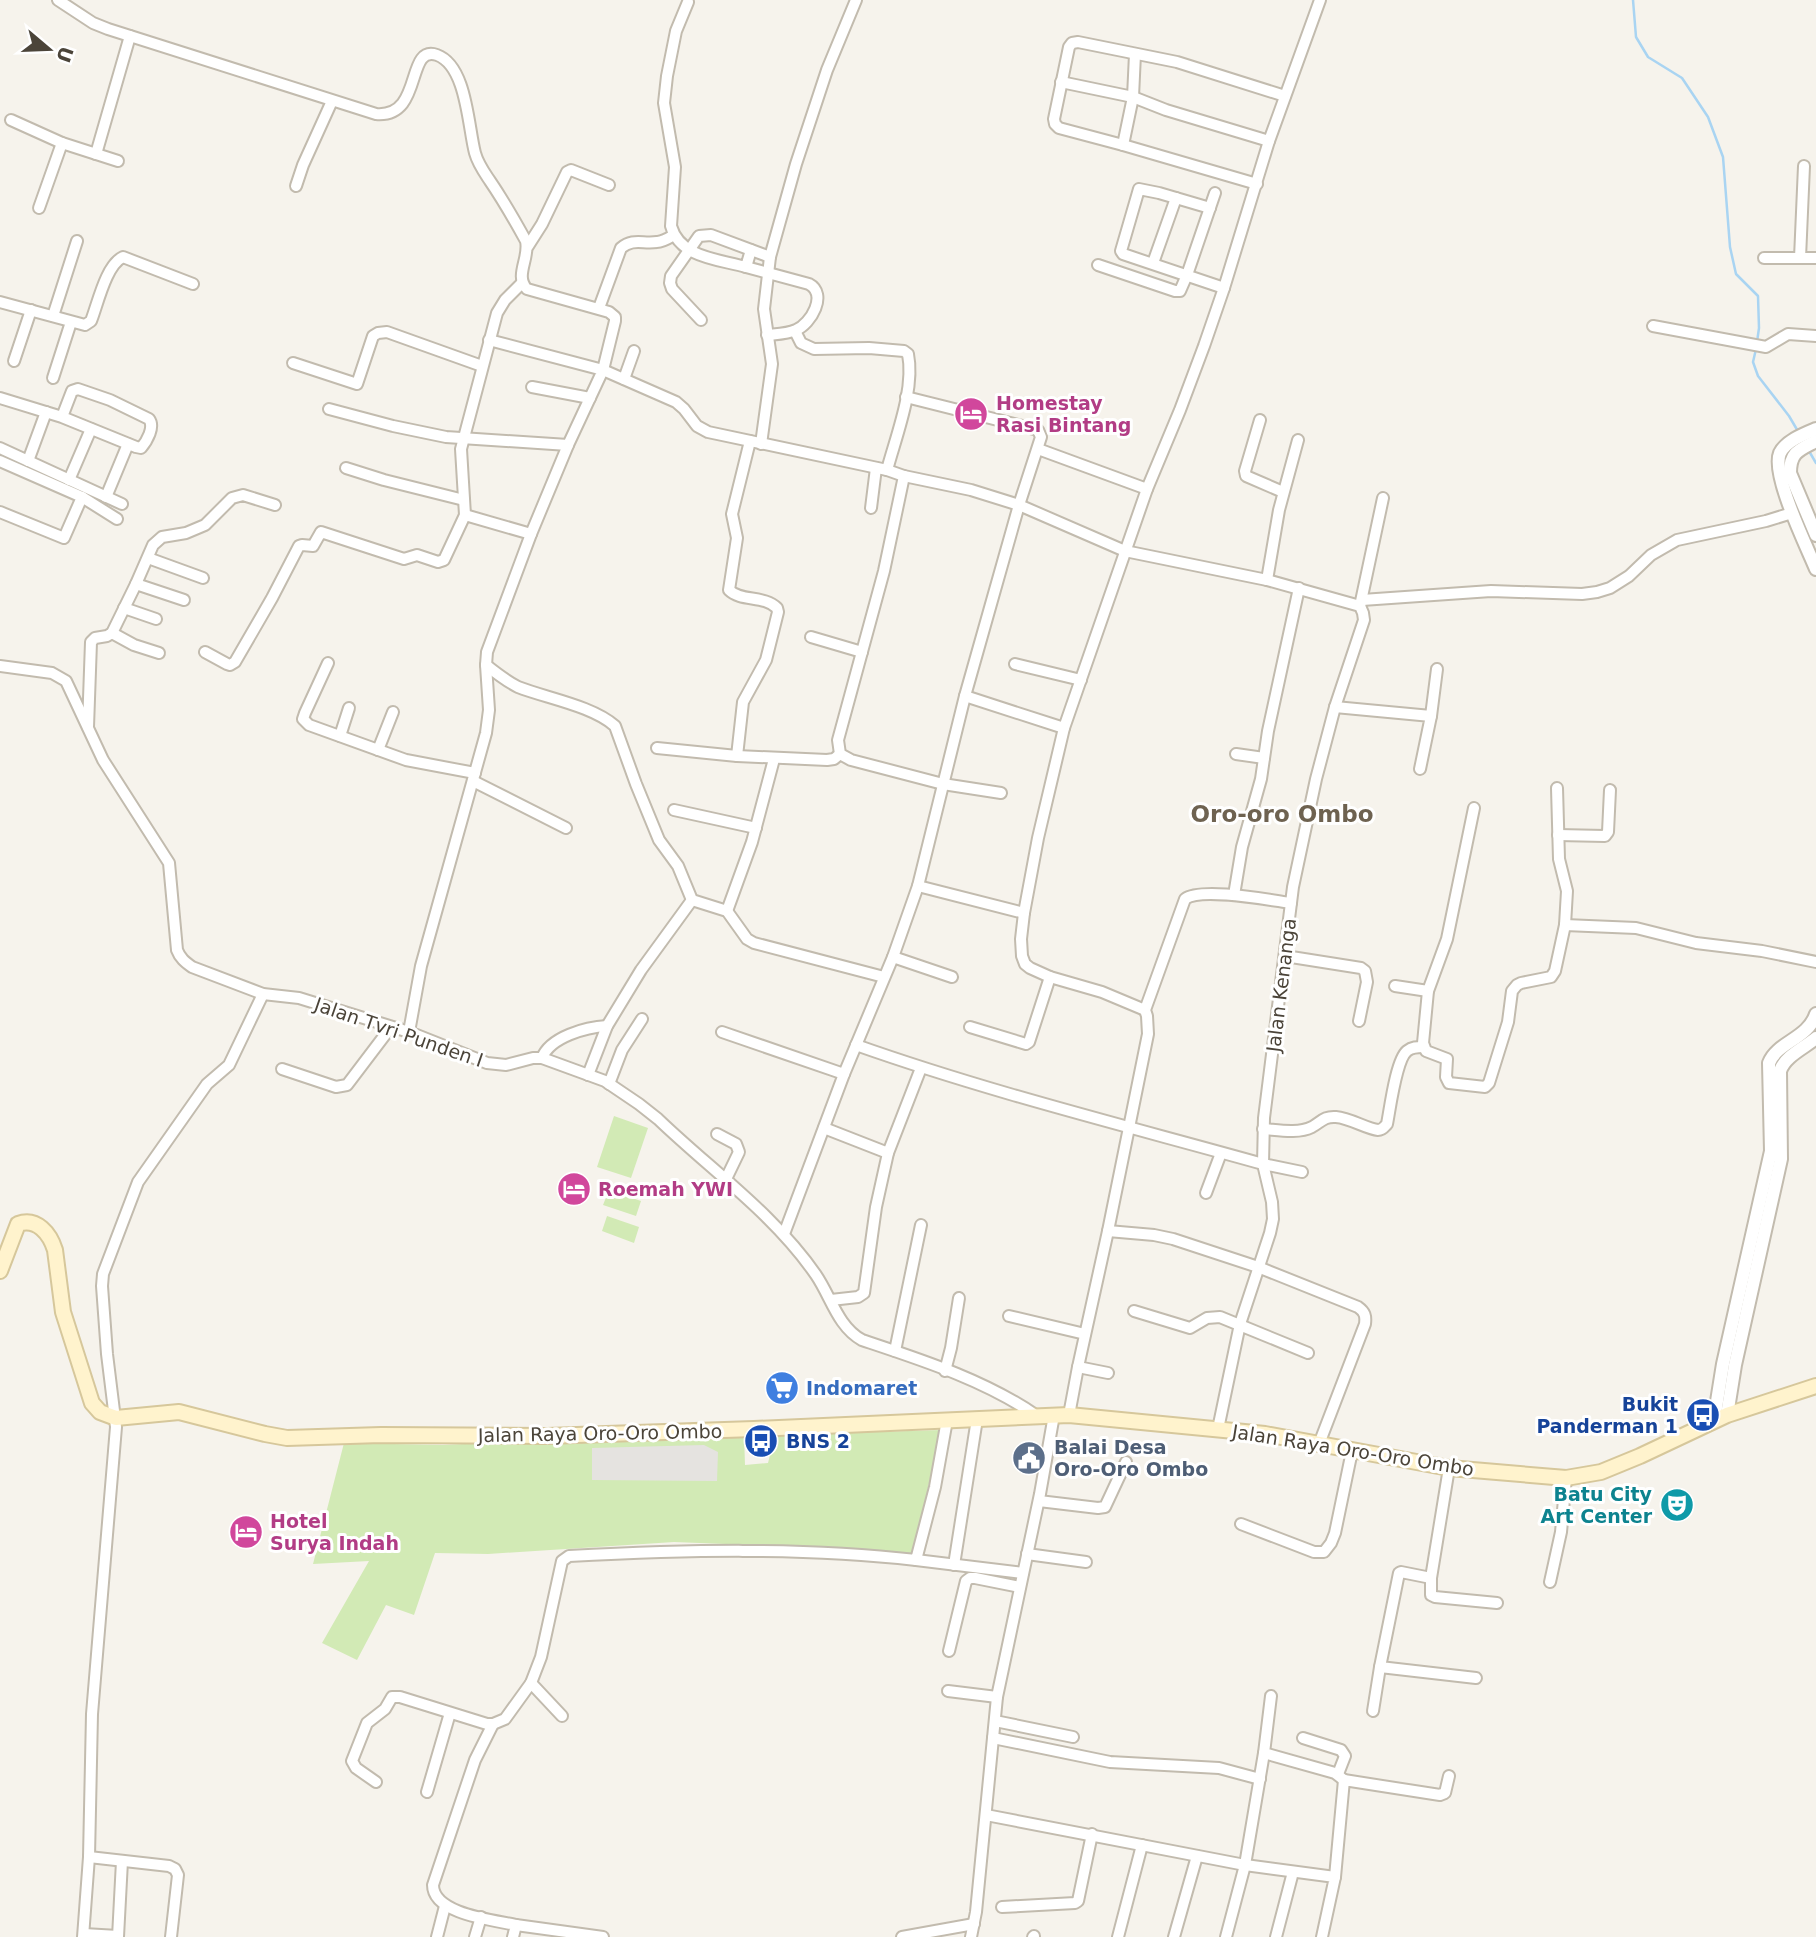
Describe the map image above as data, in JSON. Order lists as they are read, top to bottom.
{
  "streets": {
    "main road": ["Jalan Raya Oro-Oro Ombo"],
    "street": ["Jalan Kenanga", "Jalan Tvri Punden I"]
  },
  "crossings": [
    ["Jalan Kenanga", "Jalan Raya Oro-Oro Ombo"]
  ],
  "districts": ["Oro-oro Ombo"],
  "places": {
    "hotel": ["Homestay Rasi Bintang", "Roemah YWI", "Hotel Surya Indah"],
    "supermarket": ["Indomaret"],
    "bus stop": ["Bukit Panderman 1", "BNS 2"],
    "public building": ["Balai Desa Oro-Oro Ombo"],
    "theatre": ["Batu City Art Center"]
  },
  "north": "right"
}
